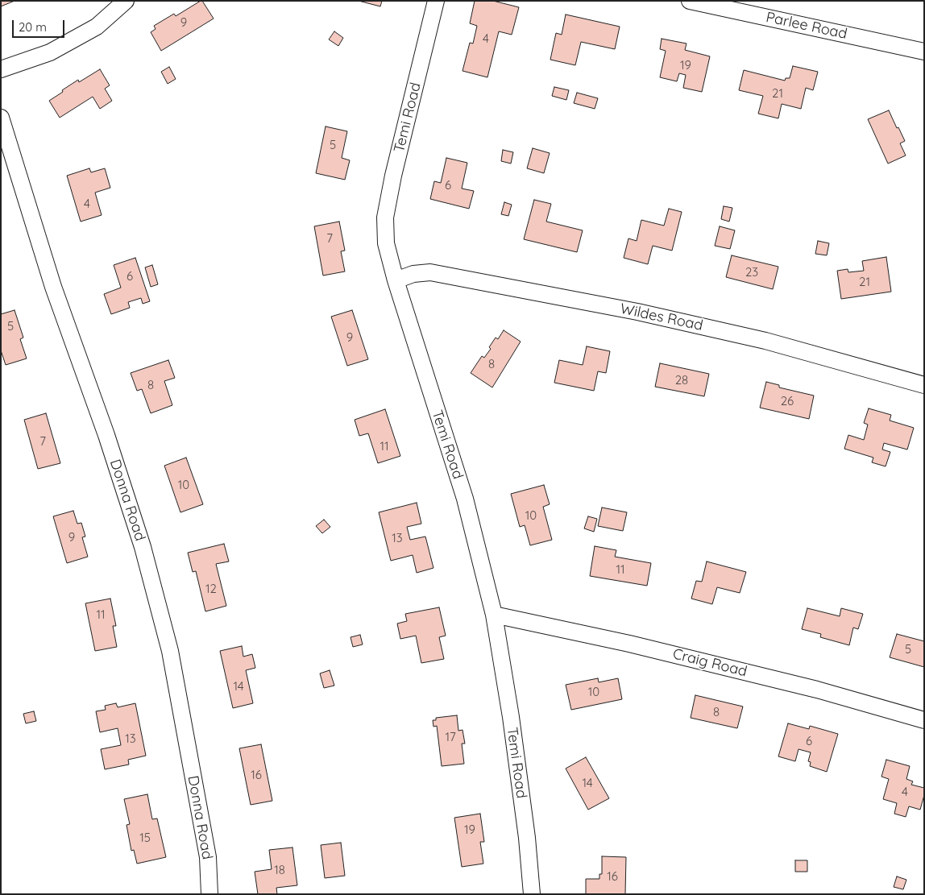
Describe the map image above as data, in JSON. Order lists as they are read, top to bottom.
{
  "streets": {
    "street": [
      "Parlee Road",
      "Temi Road",
      "Wildes Road",
      "Donna Road",
      "Craig Road"
    ]
  },
  "crossings": [
    ["Temi Road", "Wildes Road"],
    ["Temi Road", "Craig Road"]
  ],
  "house_numbers": [
    "9",
    "4",
    "19",
    "21",
    "5",
    "6",
    "4",
    "7",
    "23",
    "6",
    "21",
    "5",
    "9",
    "8",
    "28",
    "8",
    "26",
    "7",
    "11",
    "10",
    "10",
    "9",
    "13",
    "11",
    "12",
    "11",
    "5",
    "14",
    "10",
    "8",
    "17",
    "13",
    "6",
    "16",
    "14",
    "4",
    "19",
    "15",
    "18",
    "16"
  ],
  "scale_bar": "20 m"
}
